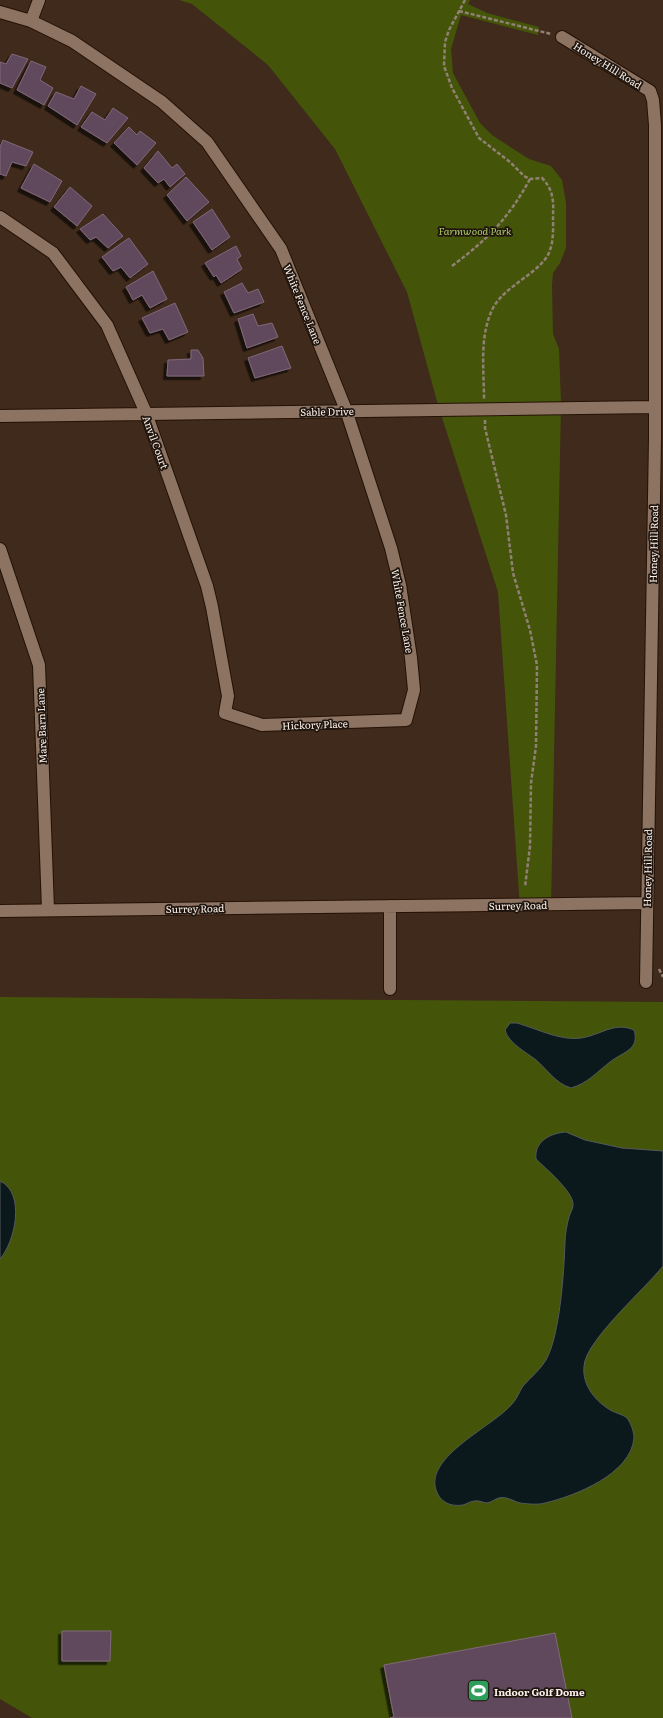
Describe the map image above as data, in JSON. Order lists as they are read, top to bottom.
{
  "streets": {
    "street": [
      "Honey Hill Road",
      "White Fence Lane",
      "Sable Drive",
      "Anvil Court",
      "Hickory Place",
      "Mare Barn Lane",
      "Surrey Road"
    ]
  },
  "crossings": [
    ["Honey Hill Road", "Sable Drive"],
    ["Honey Hill Road", "Surrey Road"],
    ["White Fence Lane", "Sable Drive"],
    ["White Fence Lane", "Hickory Place"],
    ["Sable Drive", "Anvil Court"],
    ["Anvil Court", "Hickory Place"],
    ["Mare Barn Lane", "Surrey Road"]
  ],
  "parks": ["Farmwood Park"],
  "places": {
    "sports": ["Indoor Golf Dome"]
  }
}
